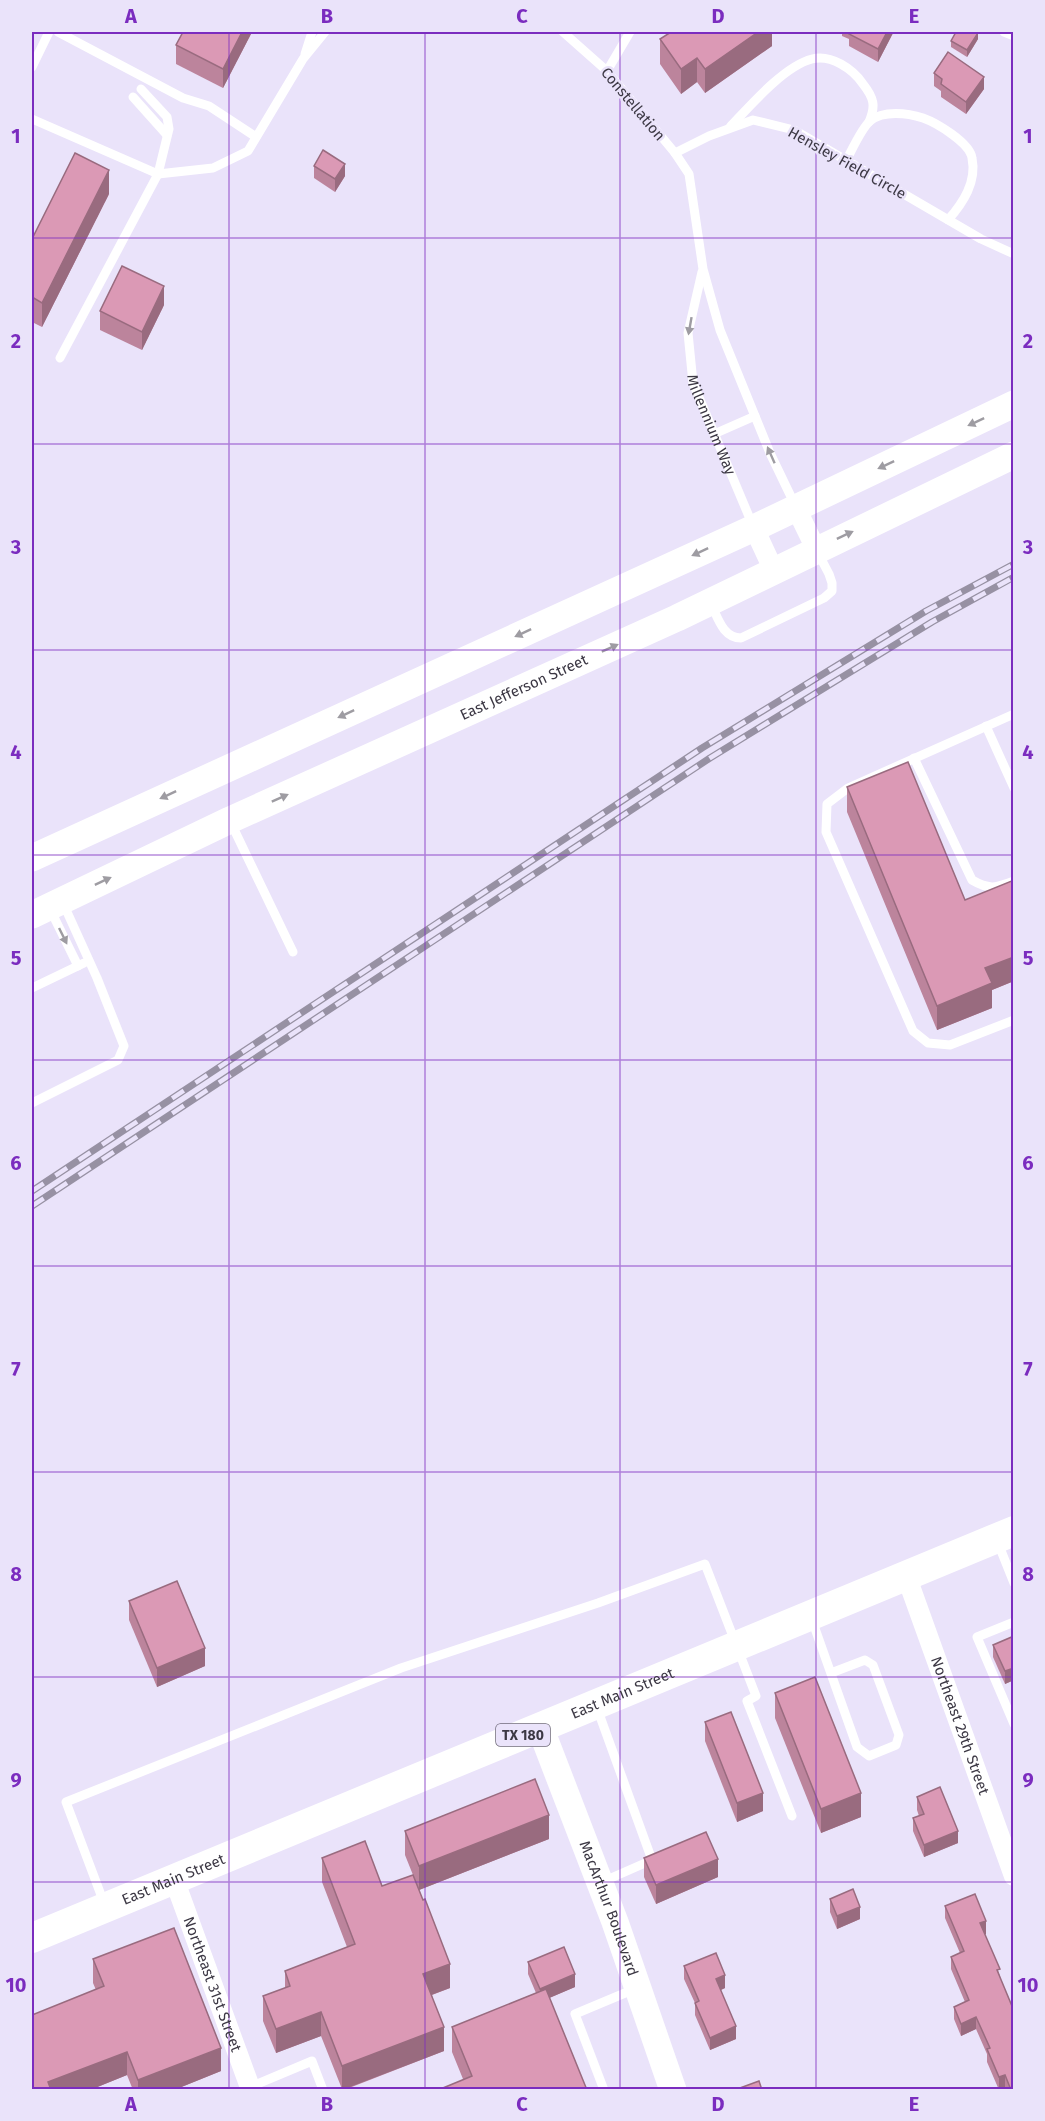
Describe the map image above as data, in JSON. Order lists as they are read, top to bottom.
{
  "streets": {
    "main road": [
      "East Jefferson Street",
      "East Main Street",
      "TX 180",
      "MacArthur Boulevard"
    ],
    "street": ["Millennium Way", "Northeast 29th Street", "Northeast 31st Street"],
    "lane": ["Constellation", "Hensley Field Circle"]
  },
  "crossings": [
    ["Constellation", "Hensley Field Circle"],
    ["Constellation", "Millennium Way"],
    ["Hensley Field Circle", "Millennium Way"],
    ["Millennium Way", "East Jefferson Street"],
    ["East Main Street", "Northeast 29th Street"],
    ["East Main Street", "MacArthur Boulevard"],
    ["East Main Street", "Northeast 31st Street"]
  ],
  "grid": {
    "columns": [
      "A",
      "B",
      "C",
      "D",
      "E"
    ],
    "rows": [
      "1",
      "2",
      "3",
      "4",
      "5",
      "6",
      "7",
      "8",
      "9",
      "10"
    ]
  }
}
